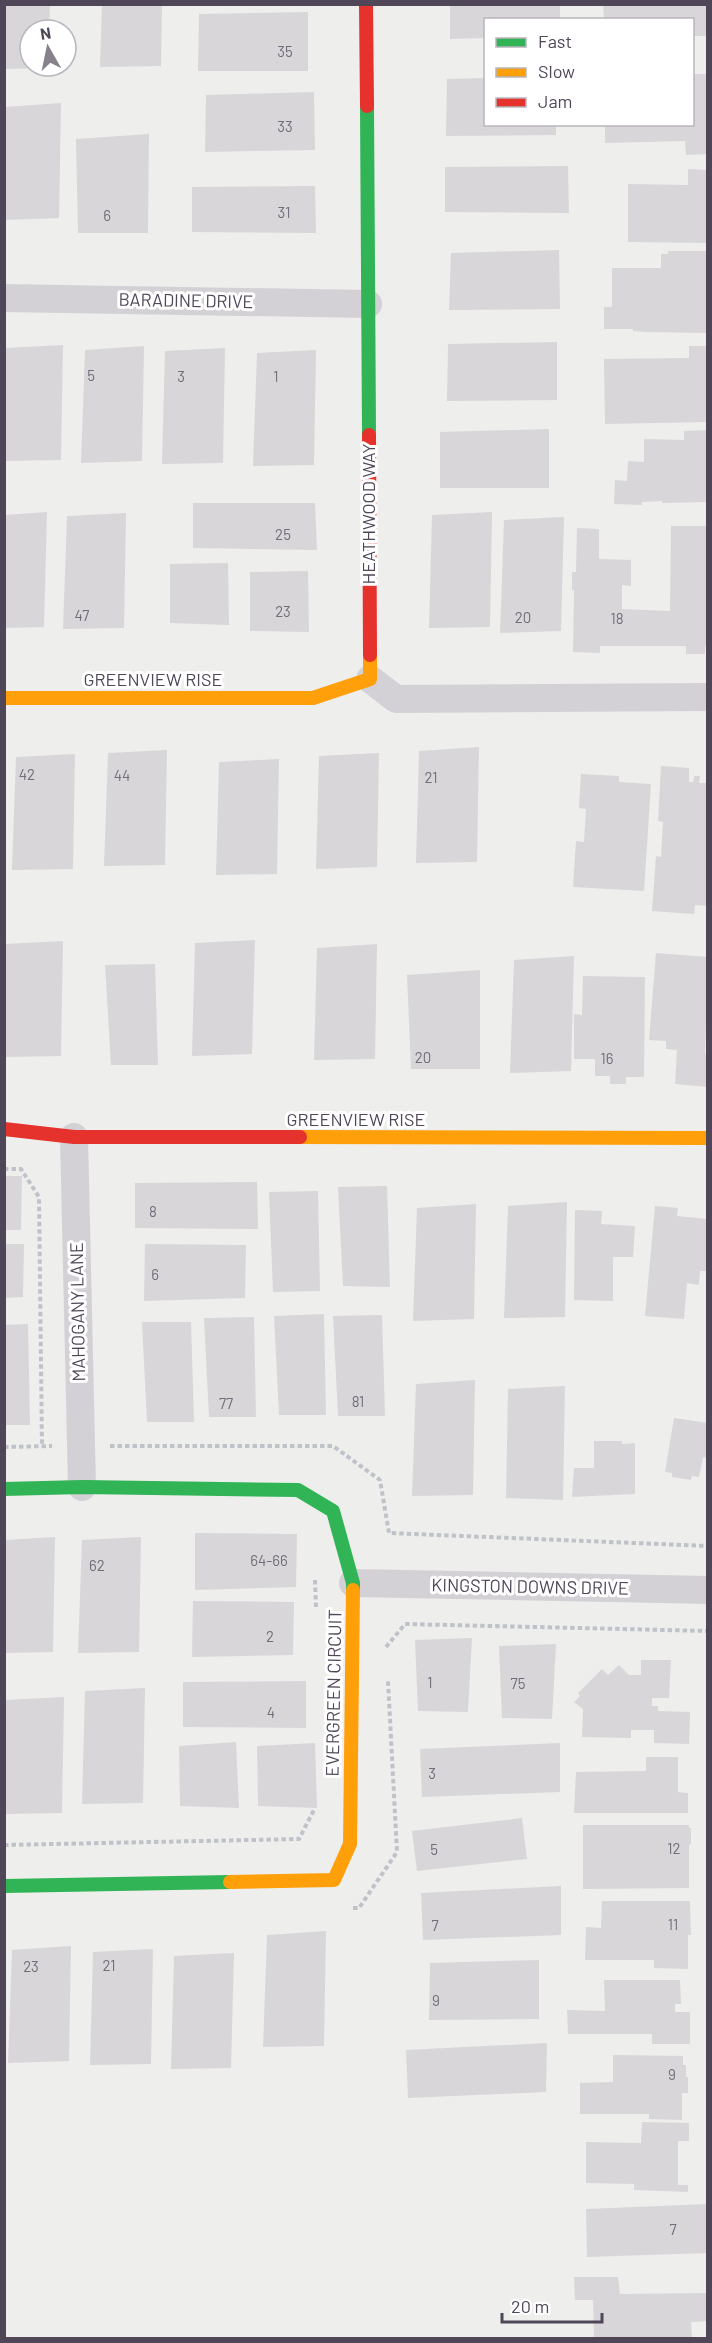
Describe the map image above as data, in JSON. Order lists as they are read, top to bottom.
{
  "streets": {
    "street": [
      "BARADINE DRIVE",
      "HEATHWOOD WAY",
      "GREENVIEW RISE",
      "MAHOGANY LANE",
      "KINGSTON DOWNS DRIVE",
      "EVERGREEN CIRCUIT"
    ]
  },
  "crossings": [
    ["BARADINE DRIVE", "HEATHWOOD WAY"],
    ["HEATHWOOD WAY", "GREENVIEW RISE"],
    ["GREENVIEW RISE", "MAHOGANY LANE"],
    ["MAHOGANY LANE", "EVERGREEN CIRCUIT"],
    ["KINGSTON DOWNS DRIVE", "EVERGREEN CIRCUIT"]
  ],
  "house_numbers": [
    "35",
    "33",
    "31",
    "6",
    "5",
    "3",
    "1",
    "25",
    "23",
    "47",
    "20",
    "18",
    "42",
    "44",
    "21",
    "20",
    "16",
    "8",
    "6",
    "81",
    "77",
    "64-66",
    "62",
    "2",
    "1",
    "75",
    "4",
    "3",
    "12",
    "5",
    "11",
    "7",
    "21",
    "23",
    "9",
    "9",
    "7"
  ],
  "legend": ["Fast", "Slow", "Jam"],
  "scale_bar": "20 m",
  "north": "top"
}
